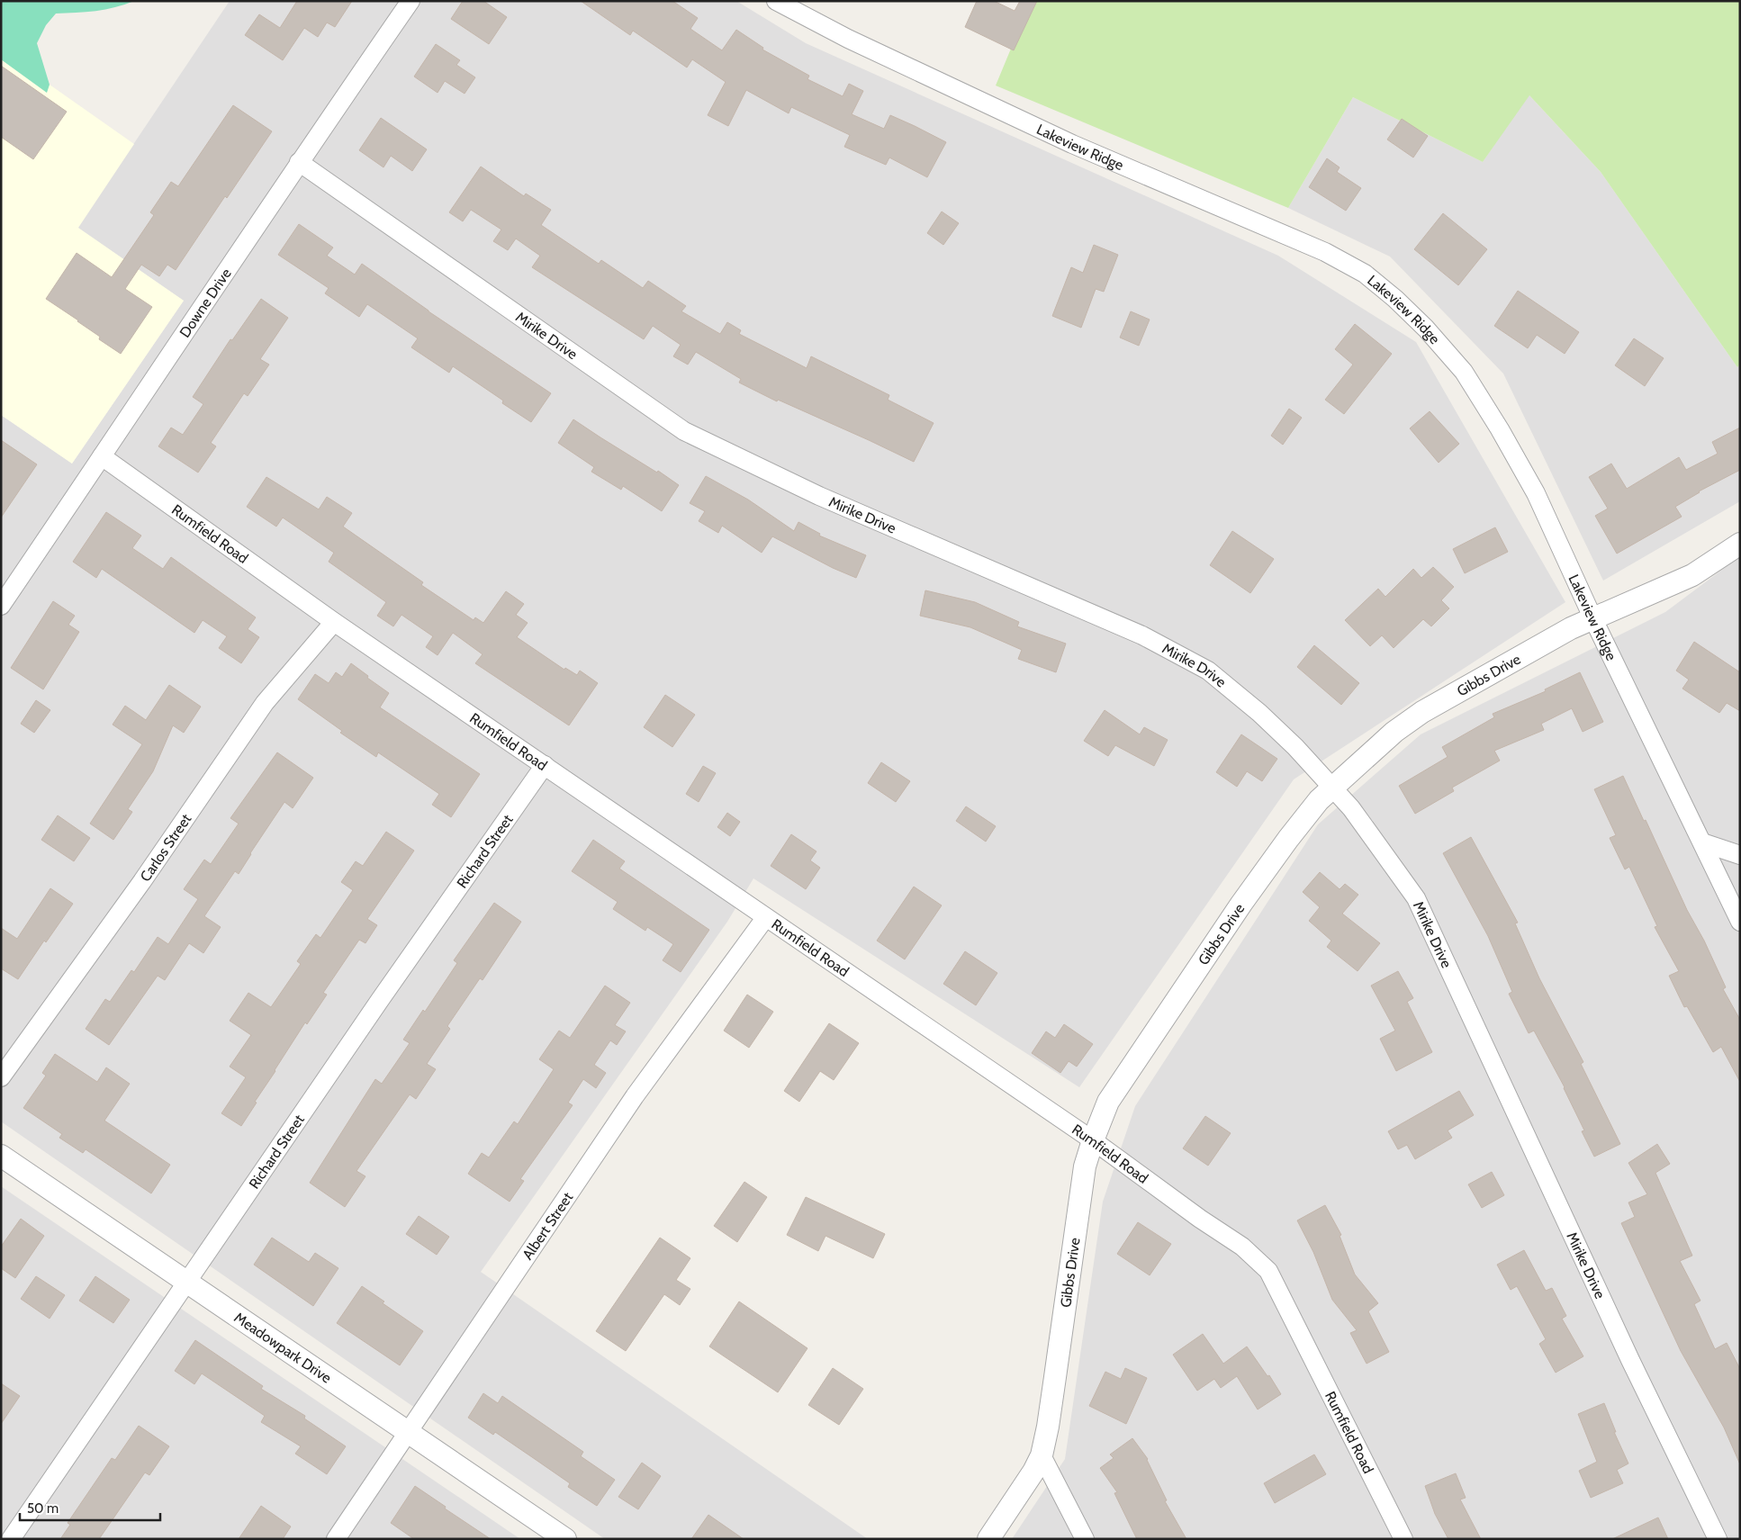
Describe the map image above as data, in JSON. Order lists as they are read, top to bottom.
{
  "streets": {
    "street": [
      "Lakeview Ridge",
      "Downe Drive",
      "Mirike Drive",
      "Rumfield Road",
      "Gibbs Drive",
      "Carlos Street",
      "Richard Street",
      "Albert Street",
      "Meadowpark Drive"
    ]
  },
  "crossings": [
    ["Lakeview Ridge", "Gibbs Drive"],
    ["Downe Drive", "Mirike Drive"],
    ["Downe Drive", "Rumfield Road"],
    ["Mirike Drive", "Gibbs Drive"],
    ["Rumfield Road", "Gibbs Drive"],
    ["Rumfield Road", "Carlos Street"],
    ["Rumfield Road", "Richard Street"],
    ["Rumfield Road", "Albert Street"],
    ["Richard Street", "Meadowpark Drive"],
    ["Albert Street", "Meadowpark Drive"]
  ],
  "scale_bar": "50 m"
}
